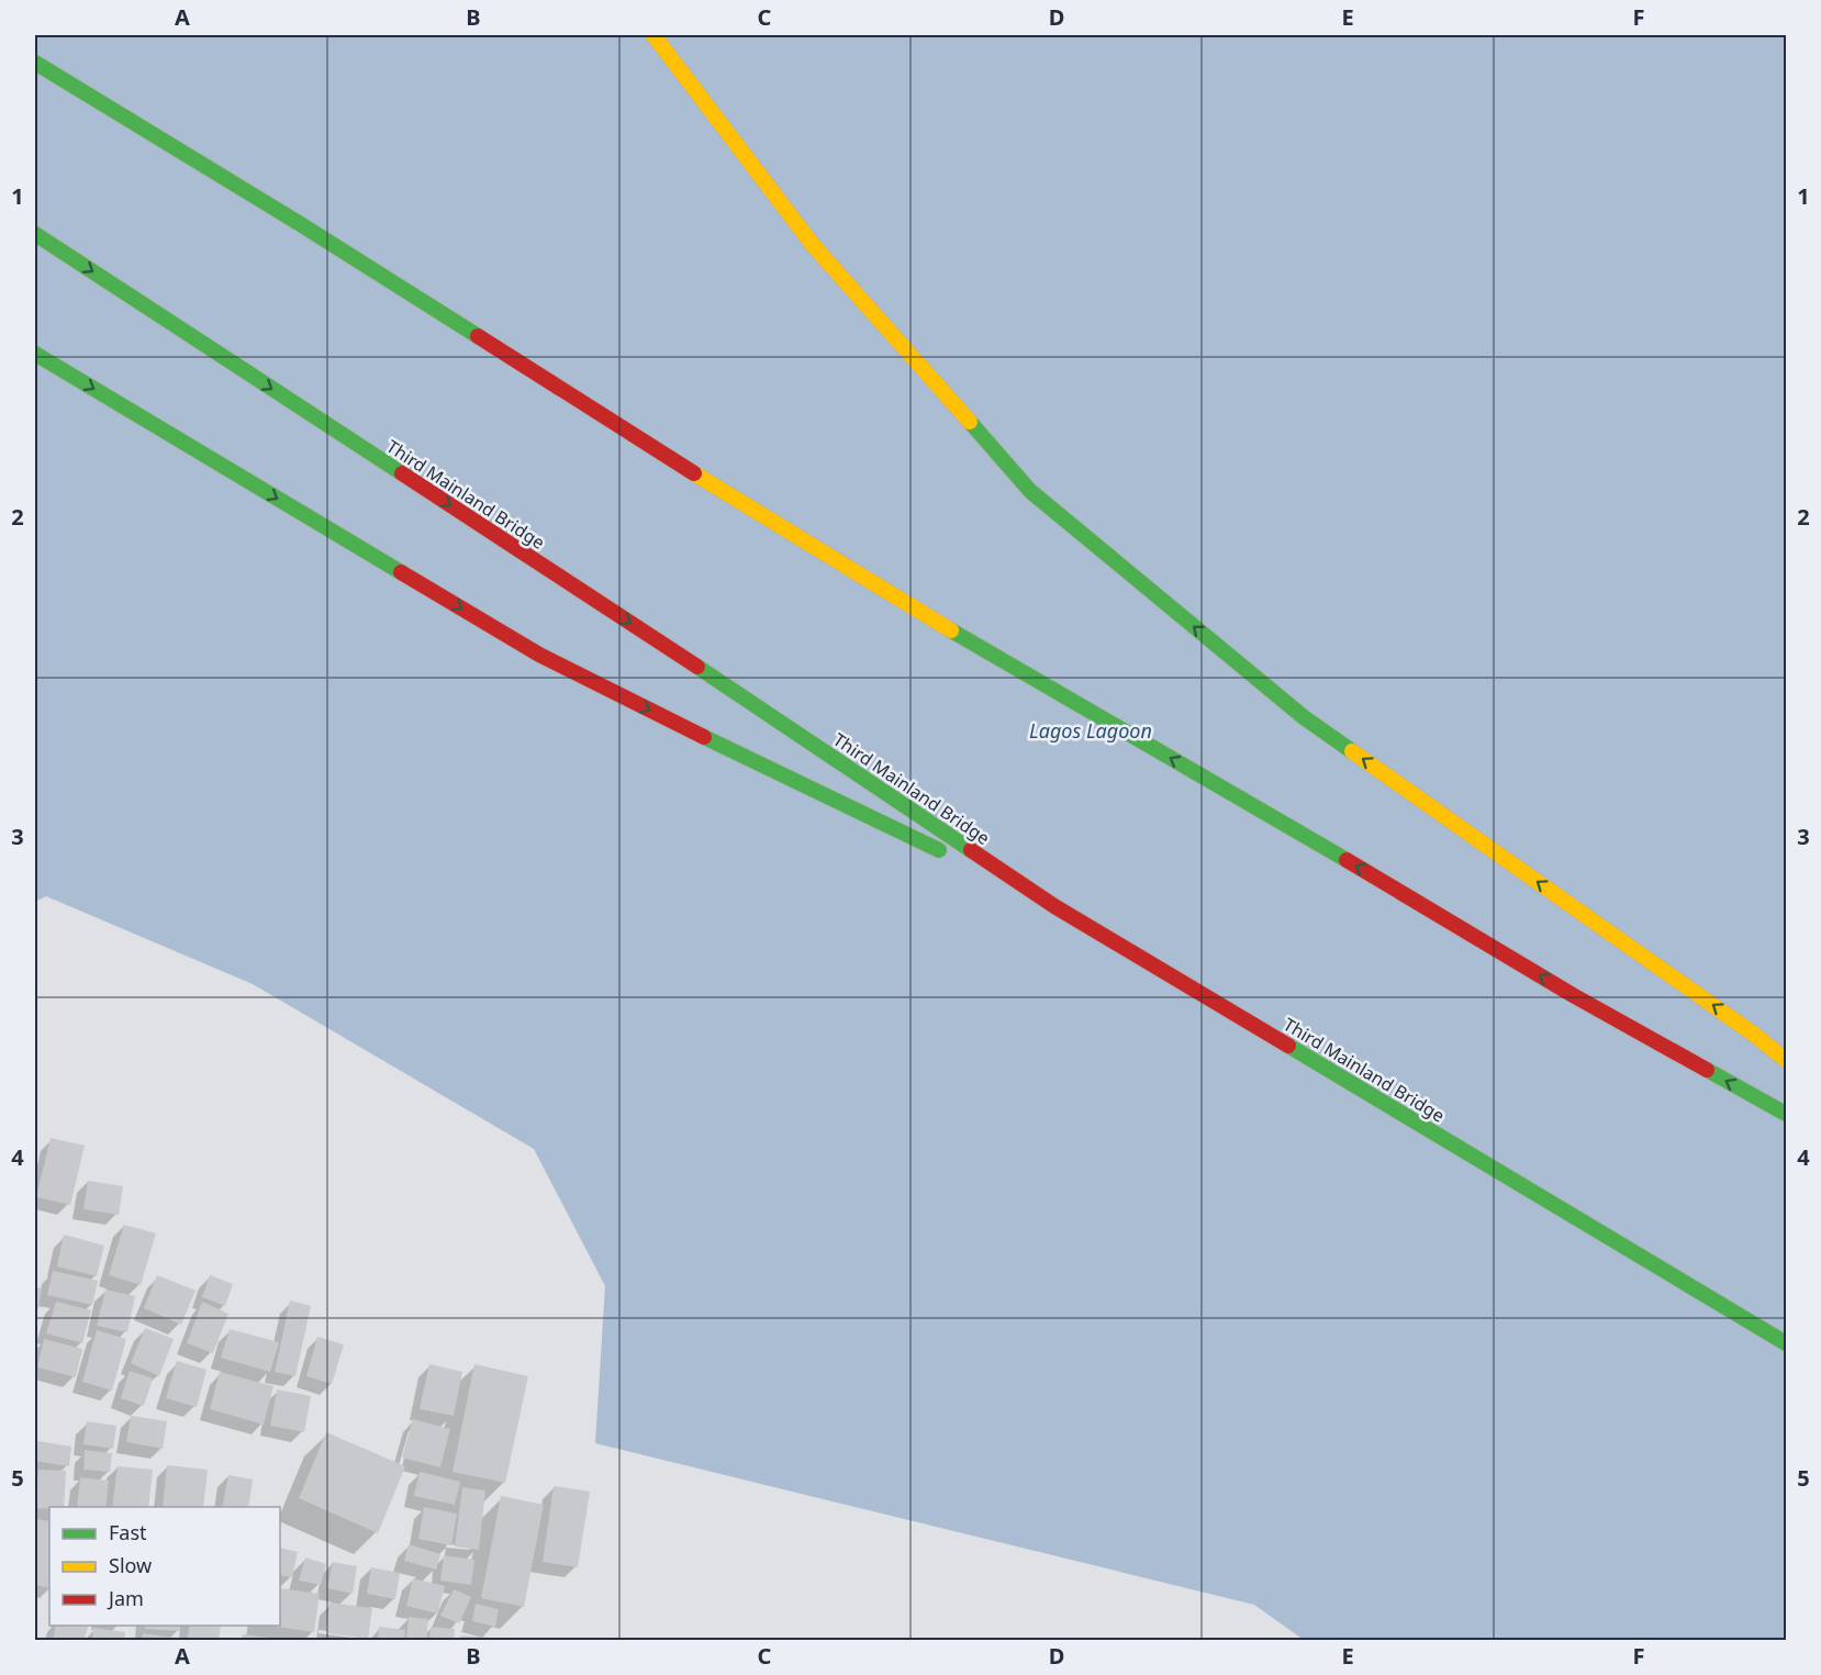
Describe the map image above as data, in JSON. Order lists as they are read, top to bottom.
{
  "streets": {
    "highway": ["Third Mainland Bridge"]
  },
  "water": ["Lagos Lagoon"],
  "legend": ["Fast", "Slow", "Jam"],
  "grid": {
    "columns": [
      "A",
      "B",
      "C",
      "D",
      "E",
      "F"
    ],
    "rows": [
      "1",
      "2",
      "3",
      "4",
      "5"
    ]
  }
}
